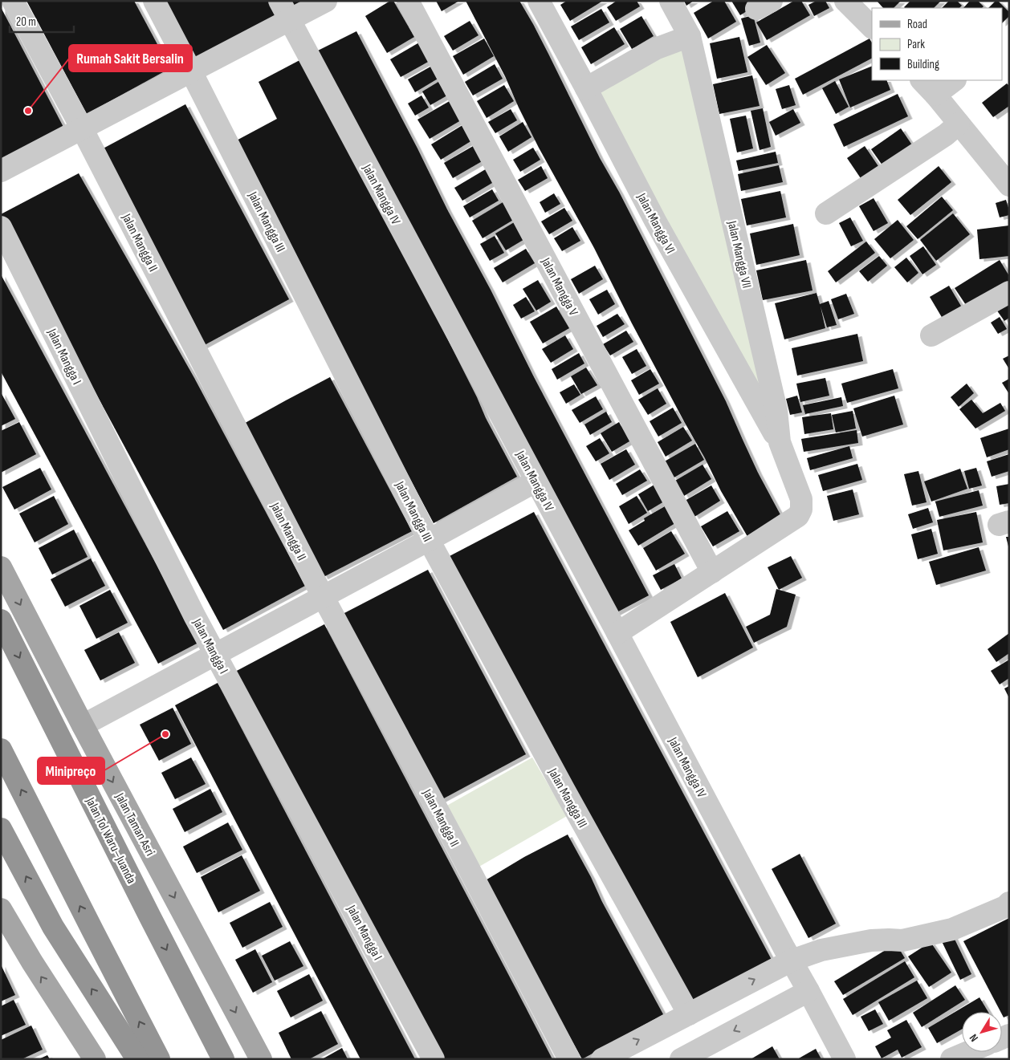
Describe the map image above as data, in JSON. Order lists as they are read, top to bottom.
{
  "streets": {
    "highway": ["Jalan Tol Waru–Juanda"],
    "main road": ["Jalan Taman Asri"],
    "street": [
      "Jalan Mangga IV",
      "Jalan Mangga III",
      "Jalan Mangga VI",
      "Jalan Mangga II",
      "Jalan Mangga VII",
      "Jalan Mangga V",
      "Jalan Mangga I"
    ]
  },
  "crossings": [
    ["Jalan Mangga VI", "Jalan Mangga VII"],
    ["Jalan Mangga VII", "Jalan Mangga V"]
  ],
  "places": ["Rumah Sakit Bersalin", "Minipreço"],
  "legend": ["Road", "Park", "Building"],
  "scale_bar": "20 m",
  "north": "bottom left"
}
